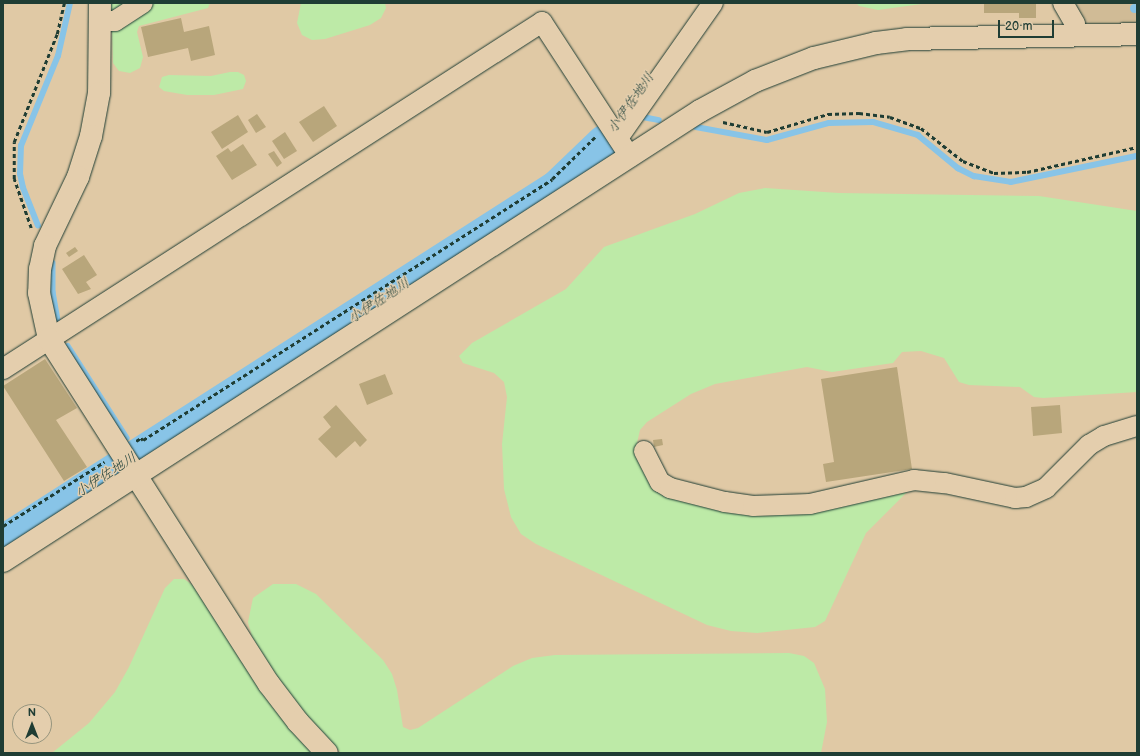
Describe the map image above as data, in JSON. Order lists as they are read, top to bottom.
{
  "water": ["小伊佐地川"],
  "scale_bar": "20 m",
  "north": "top"
}
